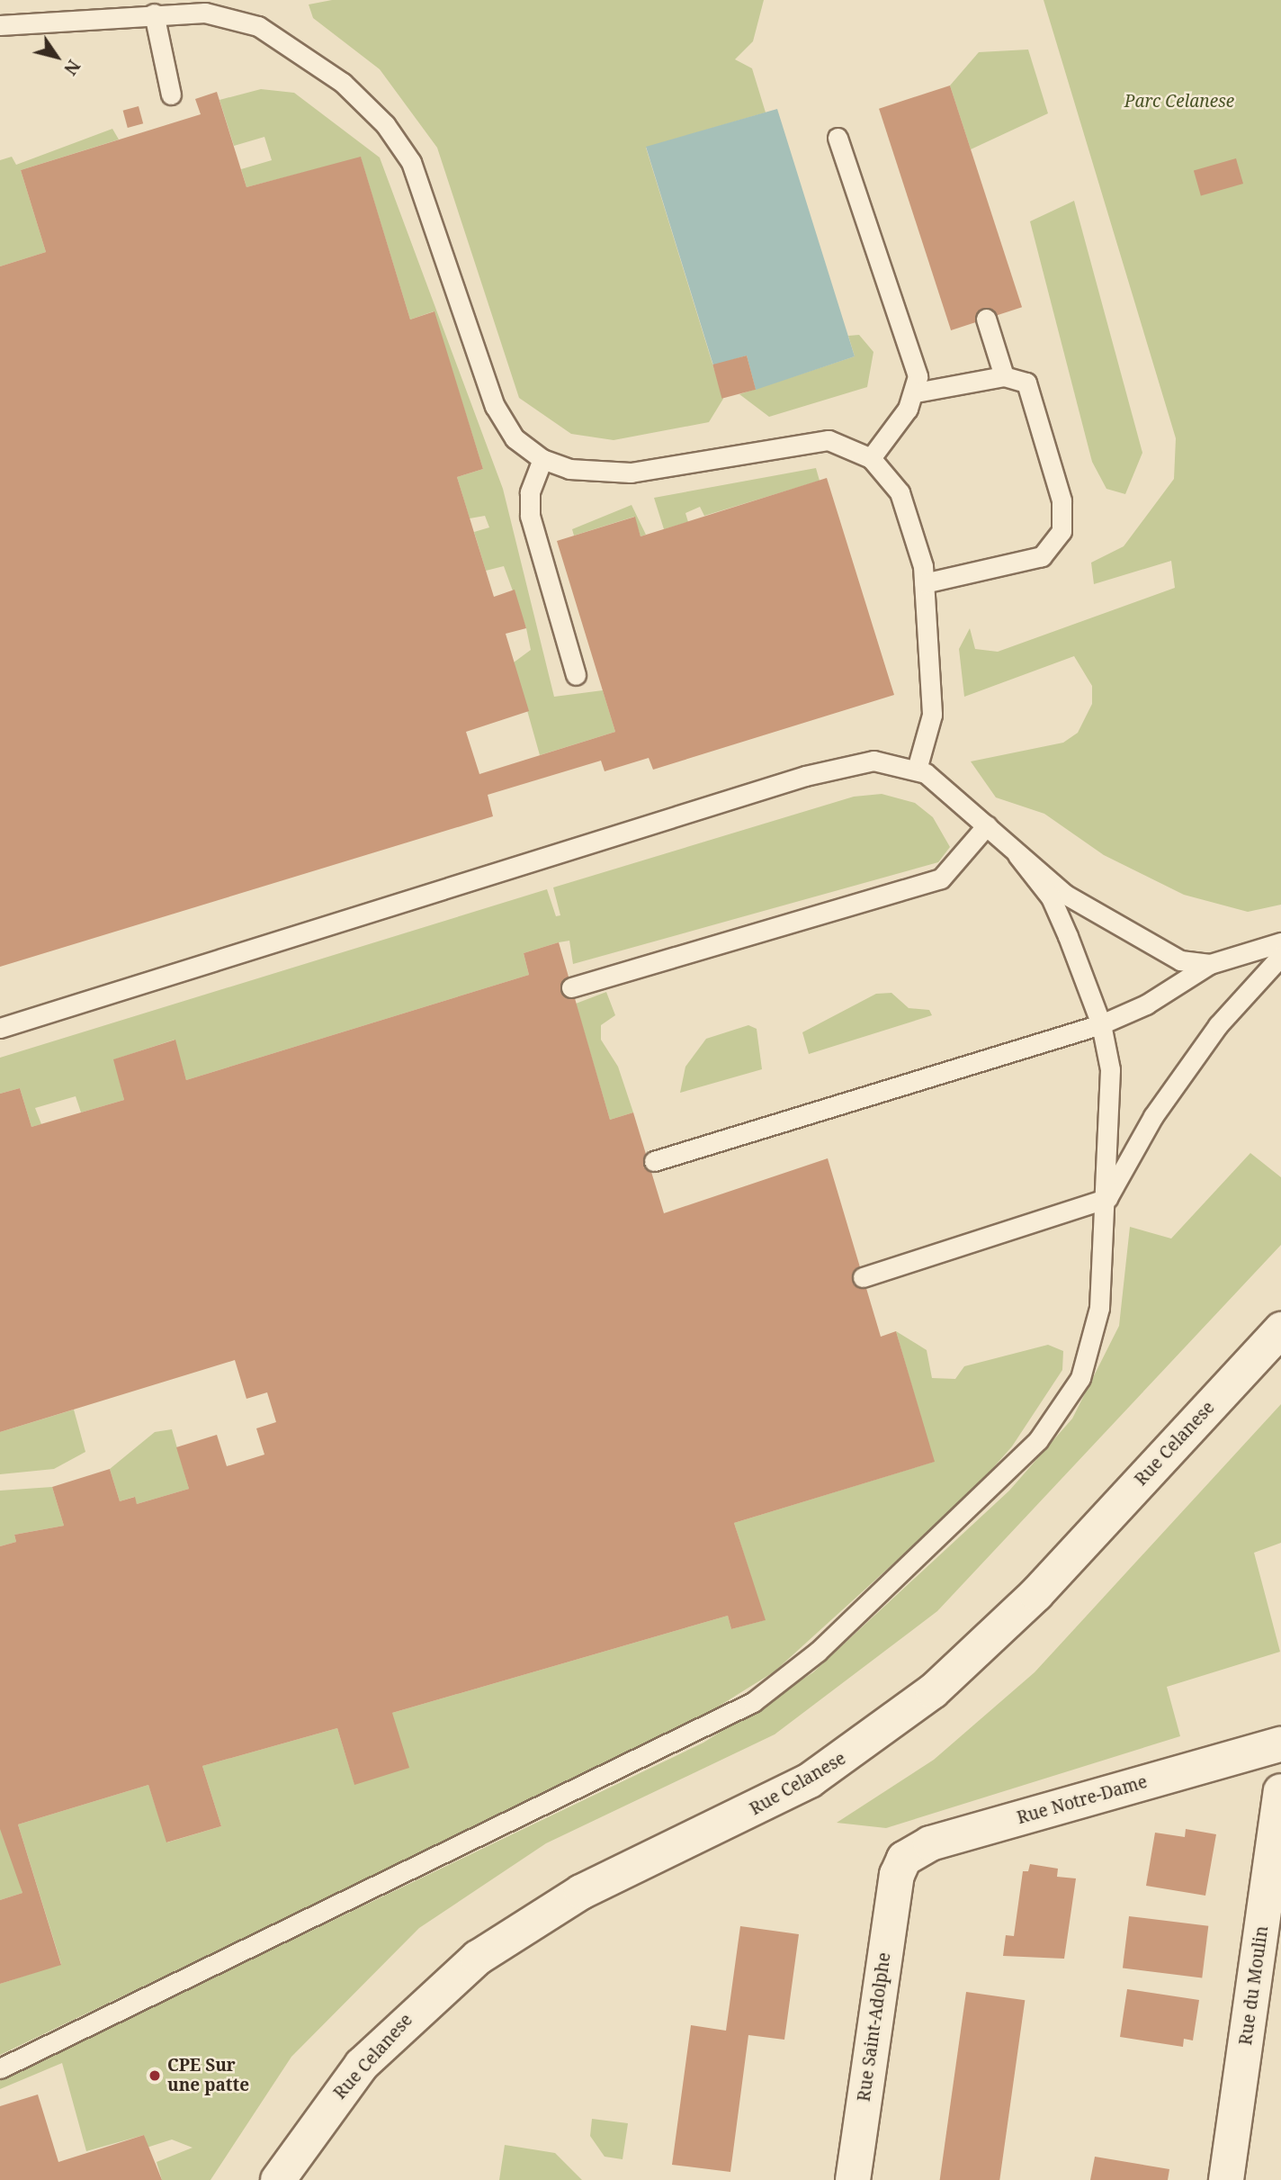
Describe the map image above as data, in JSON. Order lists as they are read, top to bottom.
{
  "streets": {
    "street": [
      "Rue Celanese",
      "Rue Notre-Dame",
      "Rue du Moulin",
      "Rue Saint-Adolphe"
    ]
  },
  "crossings": [
    ["Rue Notre-Dame", "Rue Saint-Adolphe"]
  ],
  "parks": ["Parc Celanese"],
  "places": ["CPE Sur une patte"],
  "north": "bottom right"
}
